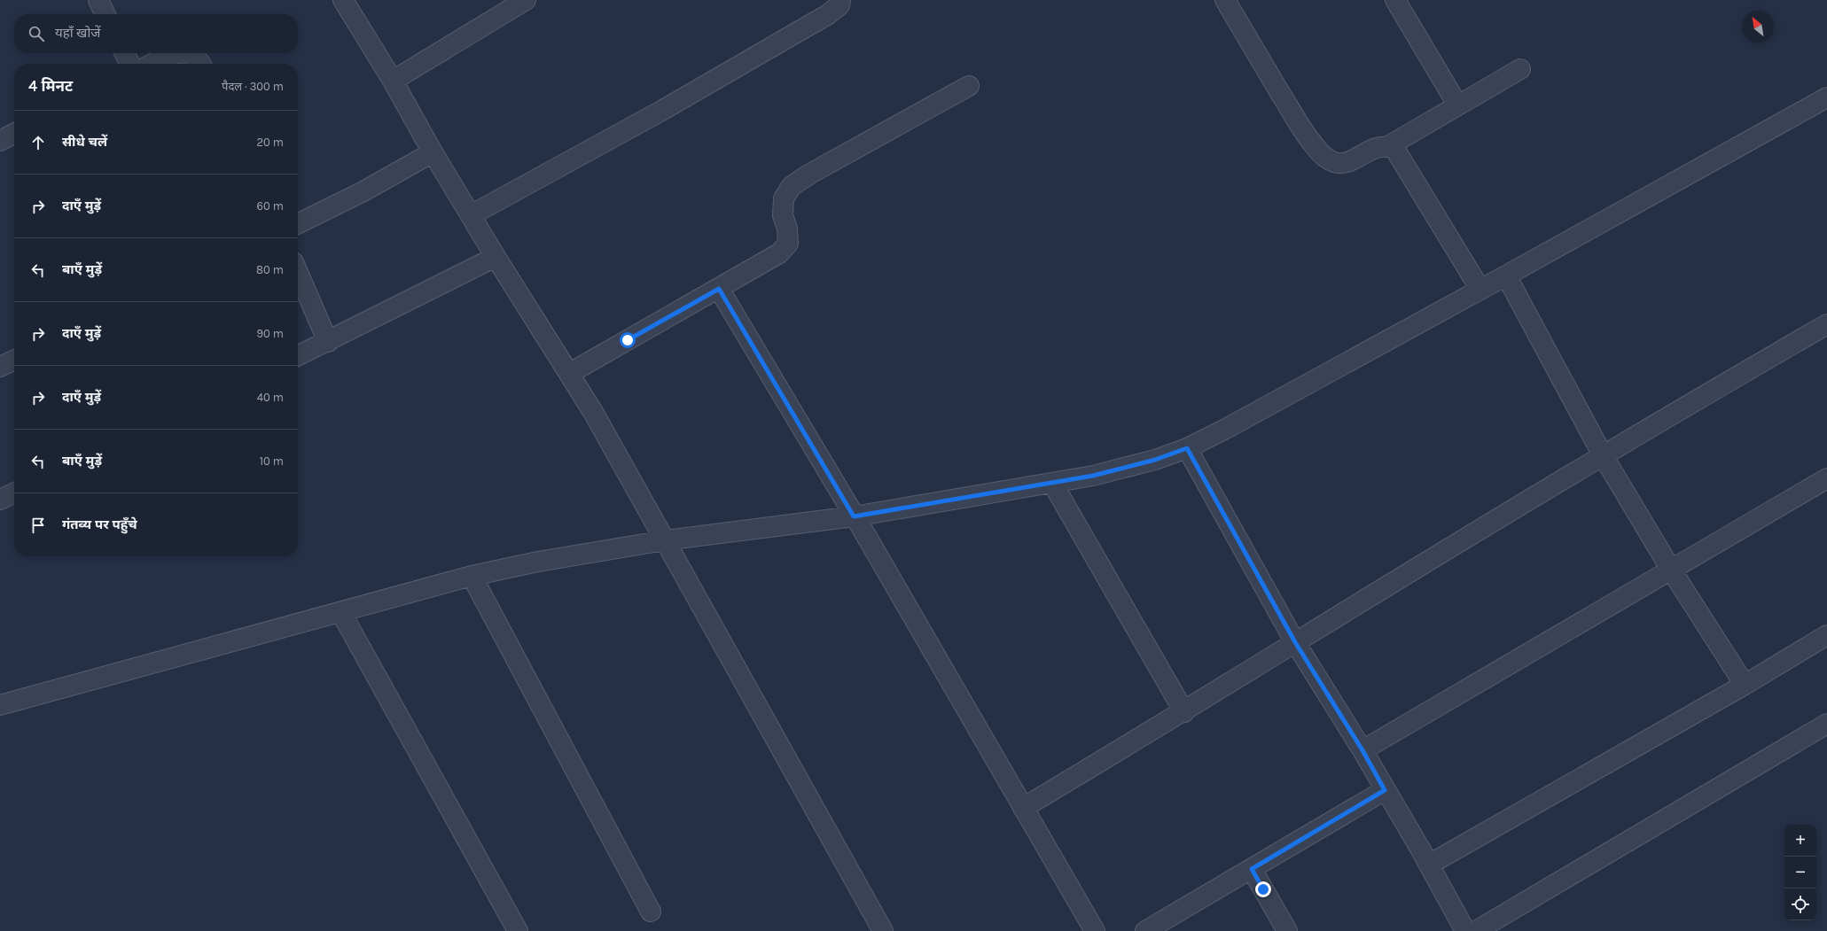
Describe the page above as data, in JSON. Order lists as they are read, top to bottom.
{
  "north": "top left",
  "page": {
    "search": "यहाँ खोजें",
    "heading": ["4 मिनट", "पैदल · 300 m"],
    "list": [
      ["सीधे चलें", "20 m"],
      ["दाएँ मुड़ें", "60 m"],
      ["बाएँ मुड़ें", "80 m"],
      ["दाएँ मुड़ें", "90 m"],
      ["दाएँ मुड़ें", "40 m"],
      ["बाएँ मुड़ें", "10 m"],
      "गंतव्य पर पहुँचे"
    ],
    "map_buttons": ["+", "−"]
  }
}
